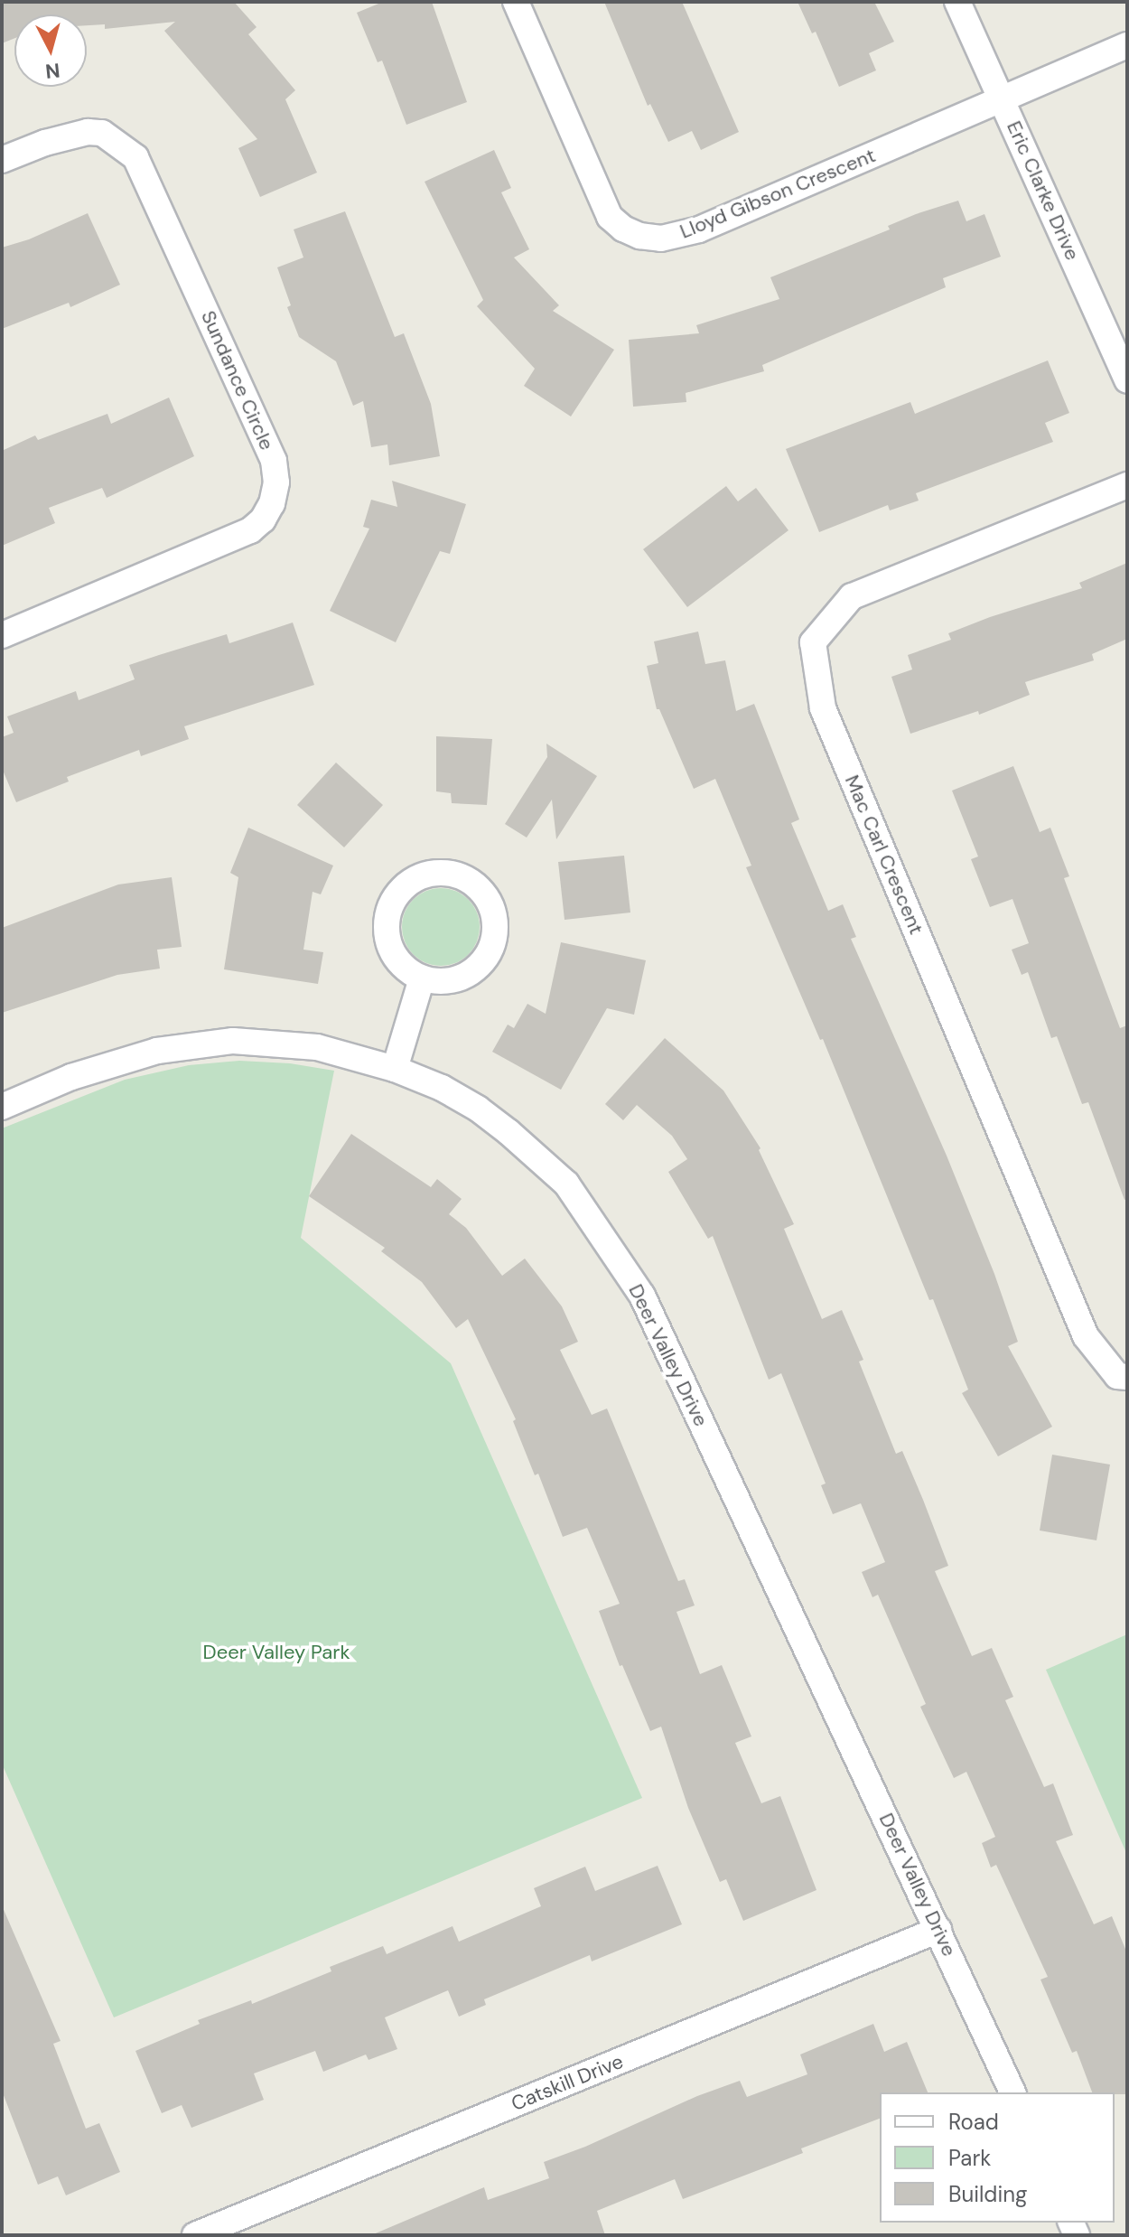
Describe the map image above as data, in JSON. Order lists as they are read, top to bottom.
{
  "streets": {
    "street": [
      "Eric Clarke Drive",
      "Lloyd Gibson Crescent",
      "Sundance Circle",
      "Mac Carl Crescent",
      "Deer Valley Drive",
      "Catskill Drive"
    ]
  },
  "crossings": [
    ["Eric Clarke Drive", "Lloyd Gibson Crescent"],
    ["Deer Valley Drive", "Catskill Drive"]
  ],
  "parks": ["Deer Valley Park"],
  "legend": ["Road", "Park", "Building"],
  "north": "bottom"
}
